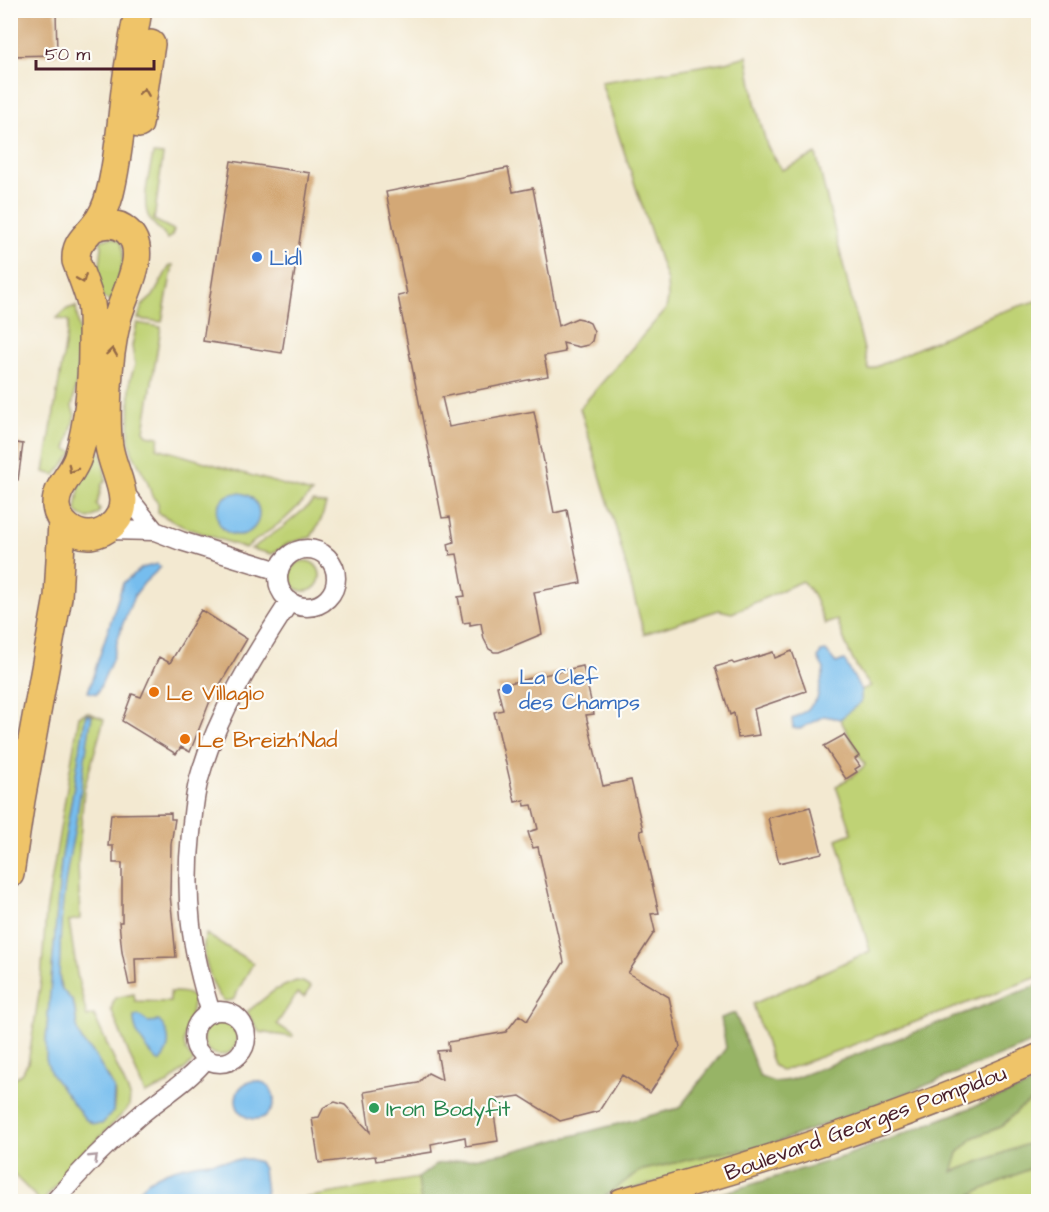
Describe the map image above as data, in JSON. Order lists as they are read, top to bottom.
{
  "streets": {
    "main road": ["Boulevard Georges Pompidou"]
  },
  "places": [
    "Lidl",
    "La Clef des Champs",
    "Le Villagio",
    "Le Breizh'Nad",
    "Iron Bodyfit"
  ],
  "scale_bar": "50 m"
}
